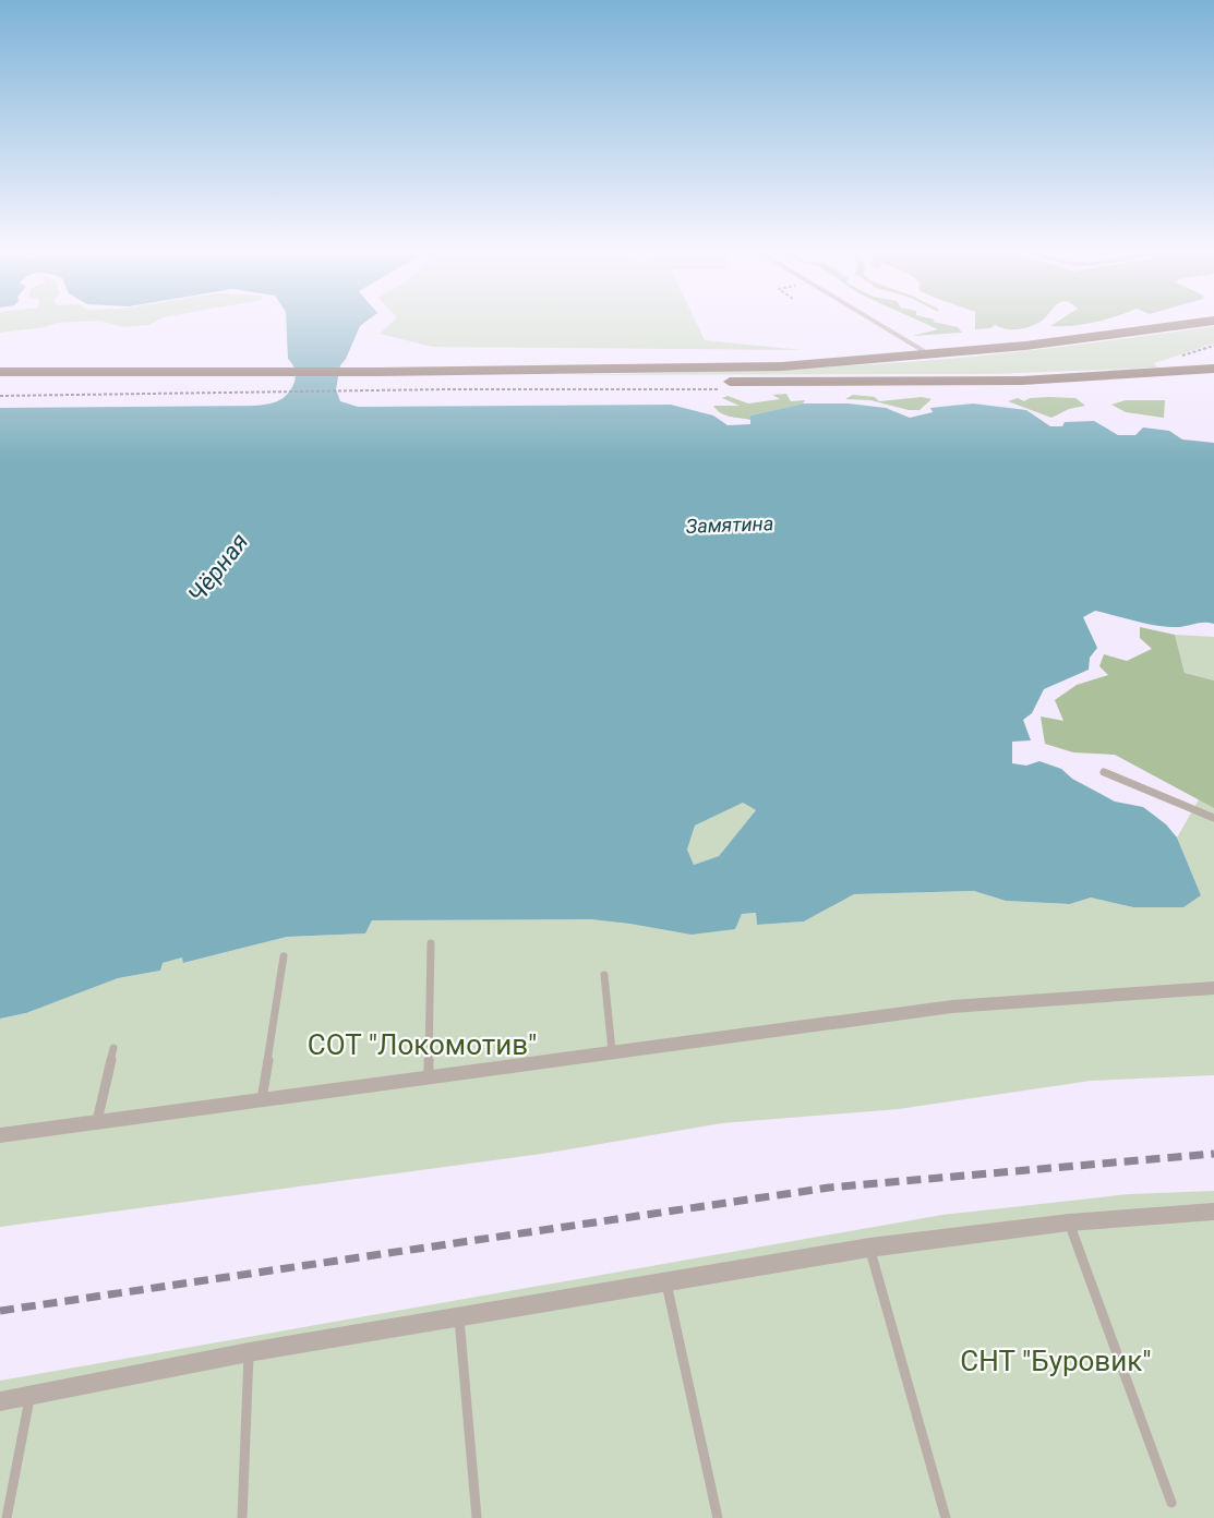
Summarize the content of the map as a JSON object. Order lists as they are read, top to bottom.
{
  "water": ["Замятина", "Чёрная"],
  "parks": ["СОТ \"Локомотив\"", "СНТ \"Буровик\""]
}
